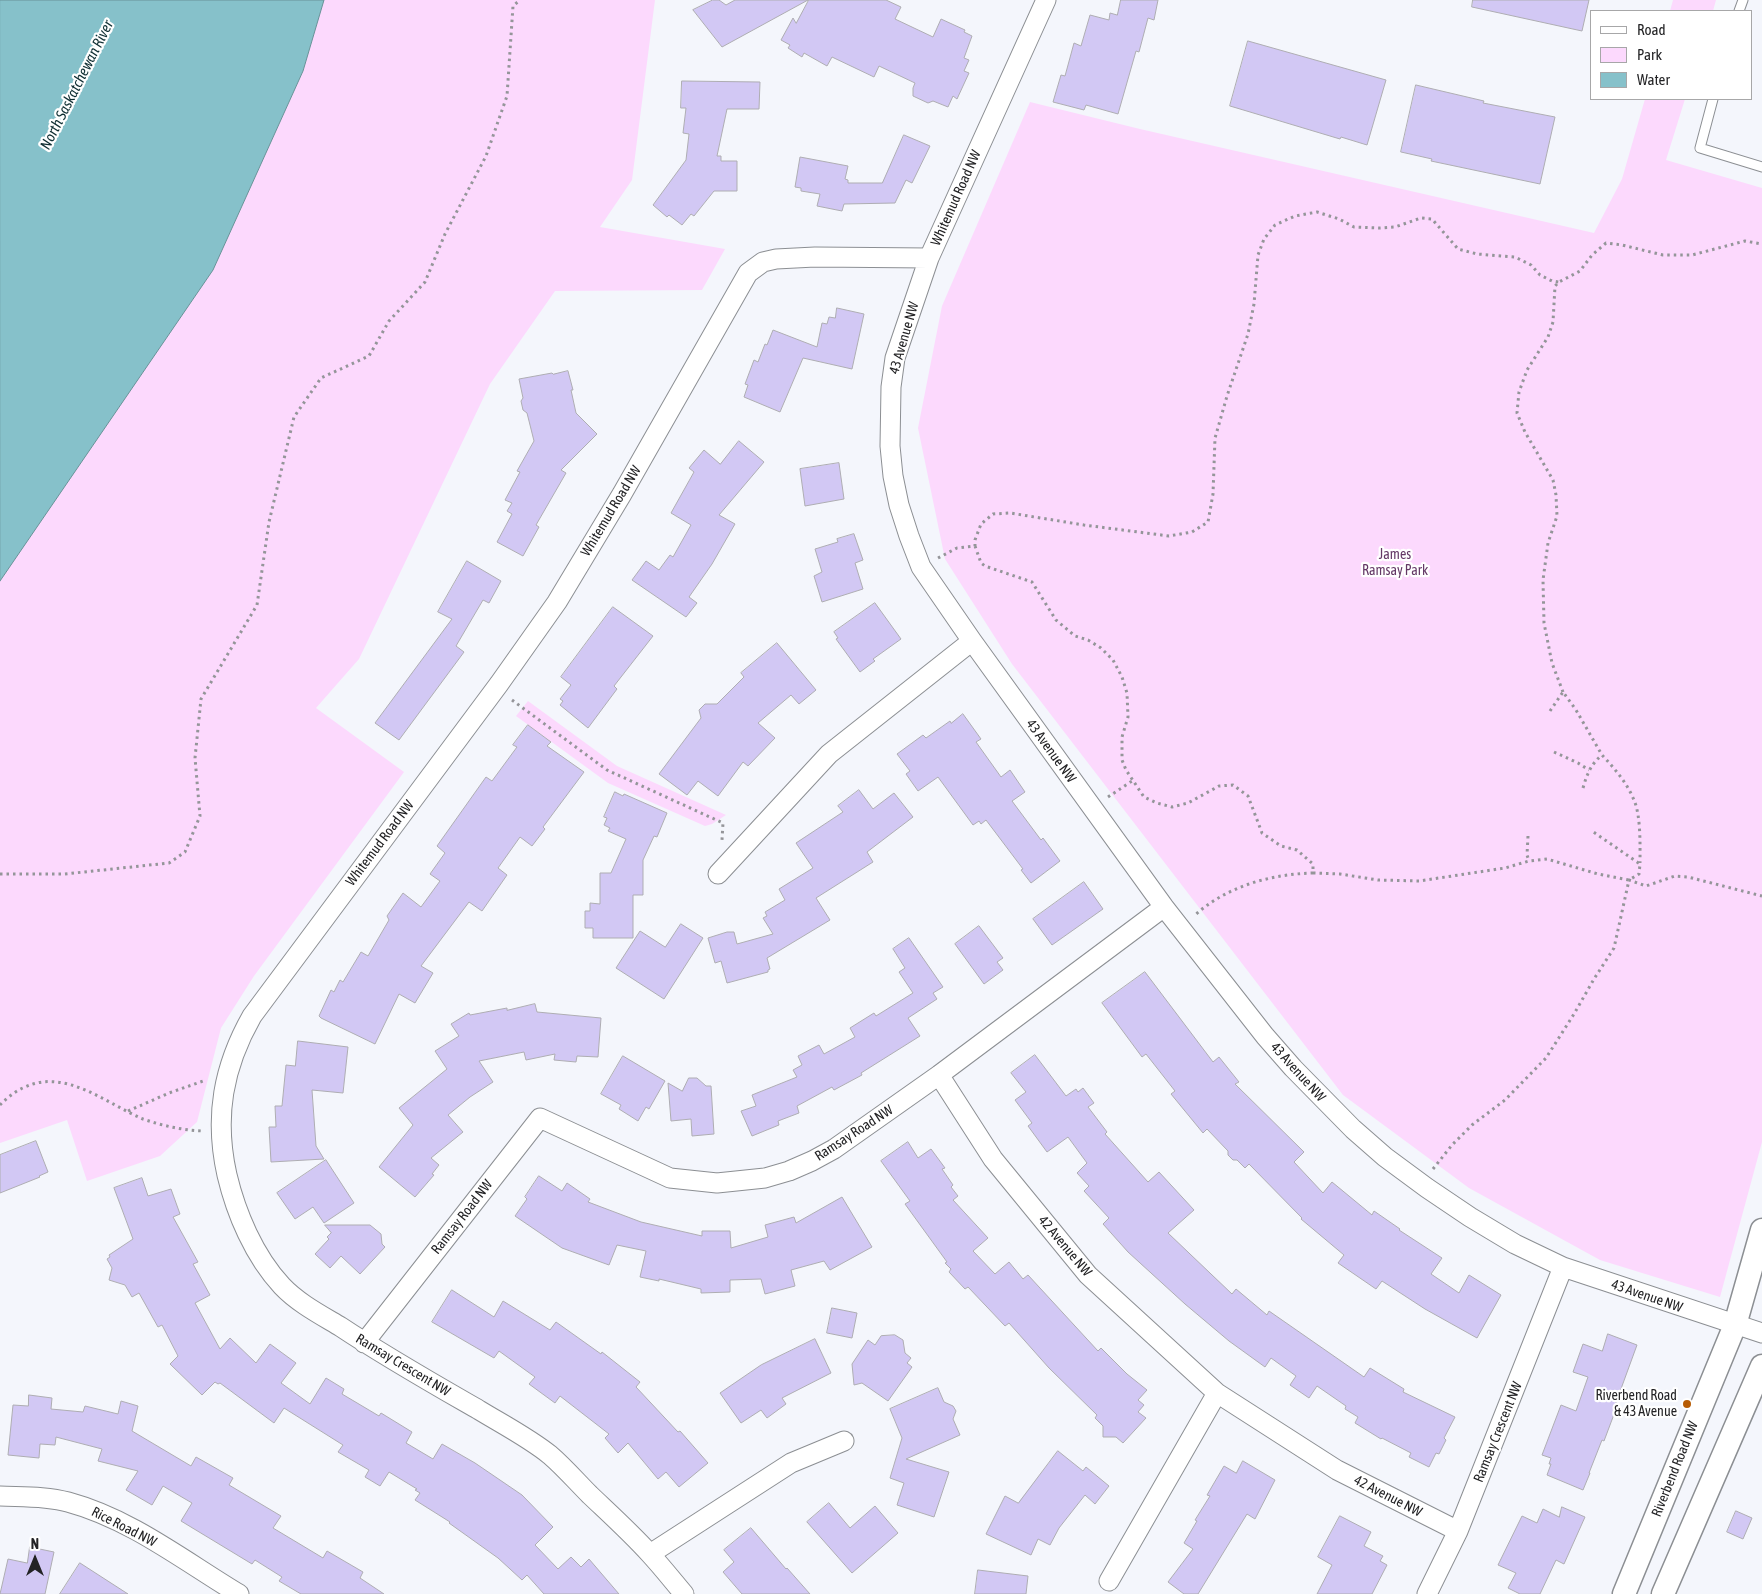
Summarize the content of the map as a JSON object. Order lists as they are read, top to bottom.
{
  "streets": {
    "street": [
      "Whitemud Road NW",
      "43 Avenue NW",
      "Ramsay Road NW",
      "42 Avenue NW",
      "Ramsay Crescent NW",
      "Riverbend Road NW",
      "Rice Road NW"
    ]
  },
  "crossings": [
    ["Whitemud Road NW", "43 Avenue NW"],
    ["Whitemud Road NW", "Ramsay Crescent NW"],
    ["43 Avenue NW", "Ramsay Road NW"],
    ["43 Avenue NW", "Ramsay Crescent NW"],
    ["43 Avenue NW", "Riverbend Road NW"],
    ["Ramsay Road NW", "42 Avenue NW"],
    ["Ramsay Road NW", "Ramsay Crescent NW"],
    ["42 Avenue NW", "Ramsay Crescent NW"]
  ],
  "water": ["North Saskatchewan River"],
  "parks": ["James Ramsay Park"],
  "places": ["Riverbend Road & 43 Avenue"],
  "legend": ["Road", "Park", "Water"],
  "north": "top"
}
